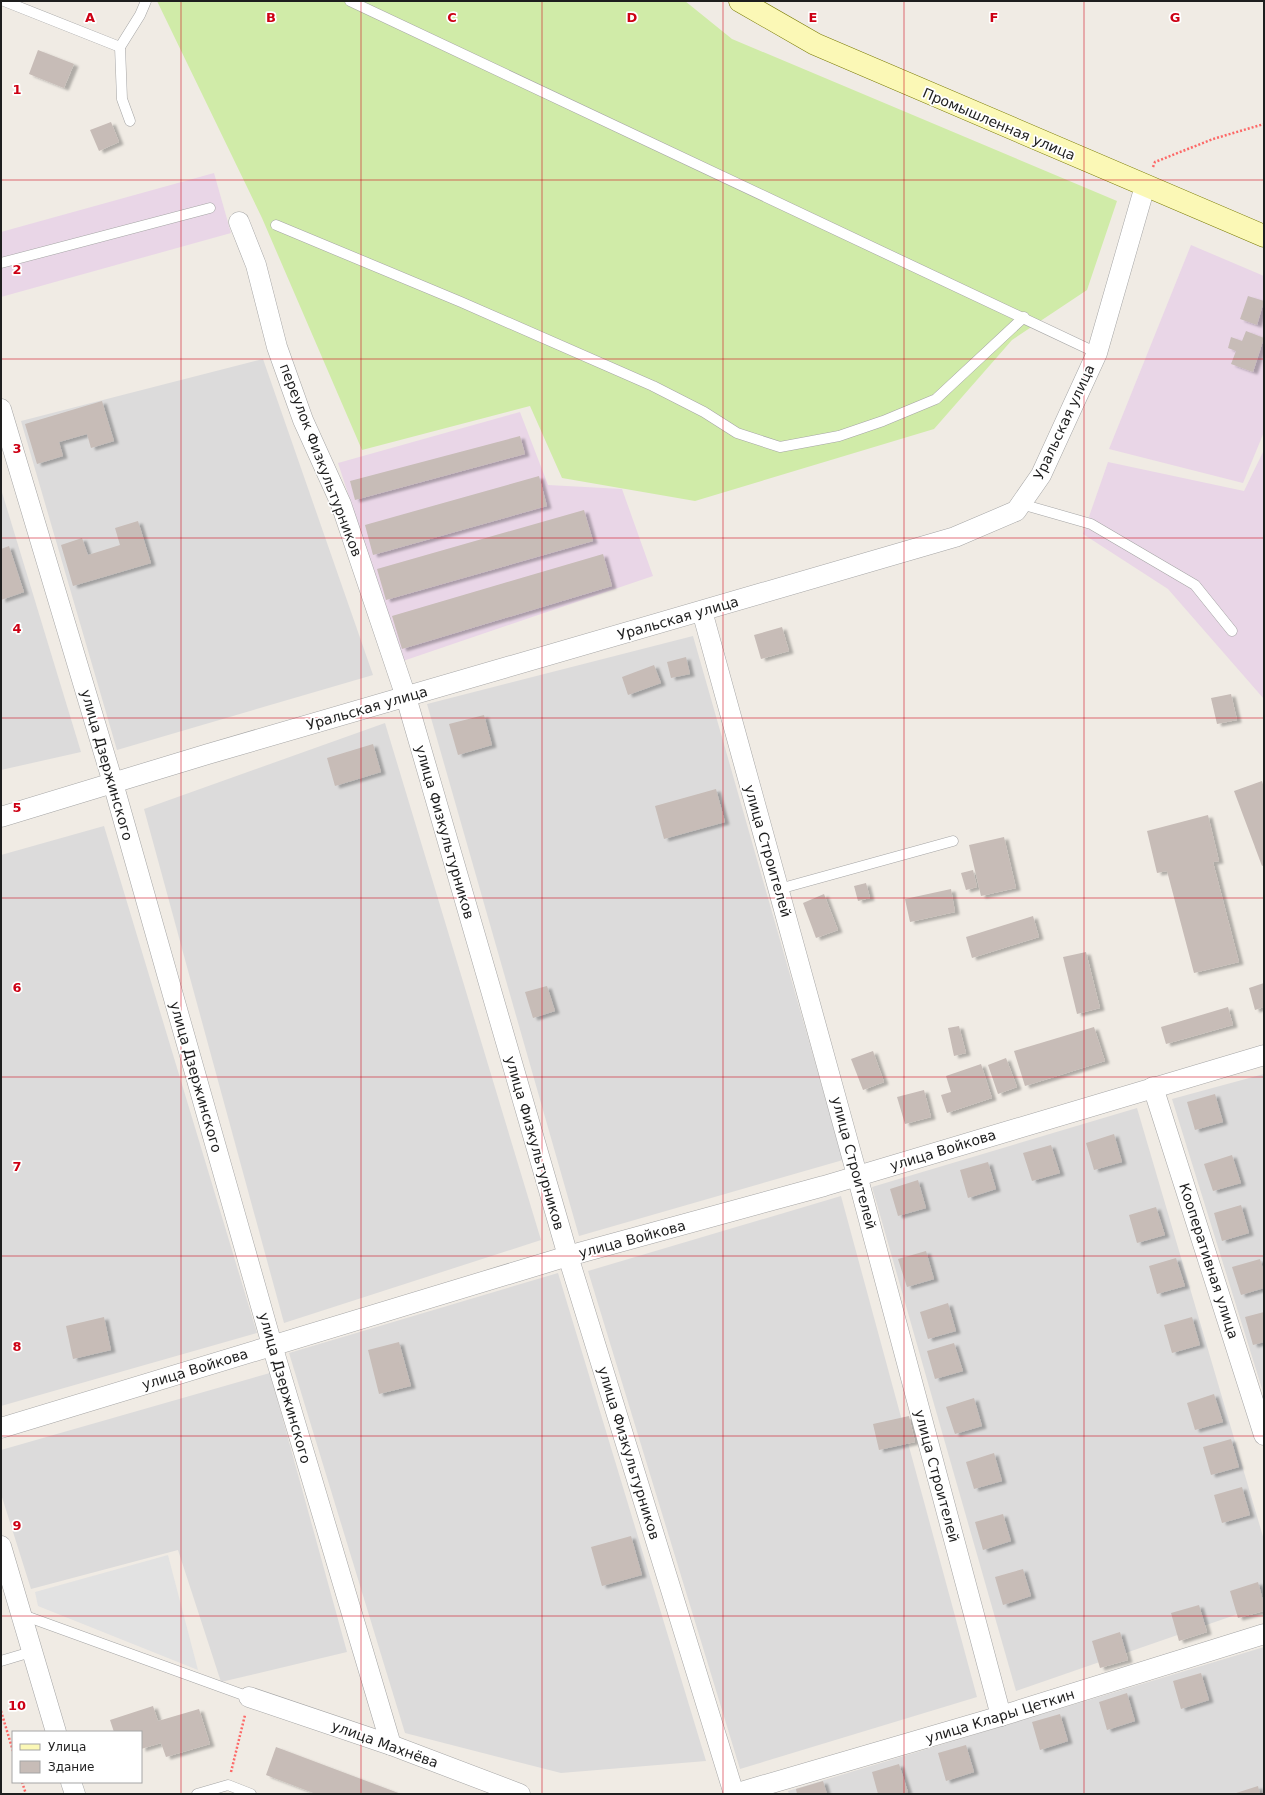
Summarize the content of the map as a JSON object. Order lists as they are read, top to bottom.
{
  "streets": {
    "main road": ["Промышленная улица"],
    "street": [
      "Уральская улица",
      "переулок Физкультурников",
      "улица Дзержинского",
      "улица Физкультурников",
      "улица Строителей",
      "улица Войкова",
      "Кооперативная улица",
      "улица Клары Цеткин",
      "улица Махнёва"
    ]
  },
  "crossings": [
    ["Промышленная улица", "Уральская улица"],
    ["Уральская улица", "переулок Физкультурников"],
    ["Уральская улица", "улица Дзержинского"],
    ["Уральская улица", "улица Физкультурников"],
    ["Уральская улица", "улица Строителей"],
    ["переулок Физкультурников", "улица Физкультурников"],
    ["улица Дзержинского", "улица Войкова"],
    ["улица Дзержинского", "улица Махнёва"],
    ["улица Физкультурников", "улица Войкова"],
    ["улица Физкультурников", "улица Клары Цеткин"],
    ["улица Строителей", "улица Войкова"],
    ["улица Строителей", "улица Клары Цеткин"],
    ["улица Войкова", "Кооперативная улица"]
  ],
  "legend": ["Улица", "Здание"],
  "grid": {
    "columns": [
      "A",
      "B",
      "C",
      "D",
      "E",
      "F",
      "G"
    ],
    "rows": [
      "1",
      "2",
      "3",
      "4",
      "5",
      "6",
      "7",
      "8",
      "9",
      "10"
    ]
  }
}
